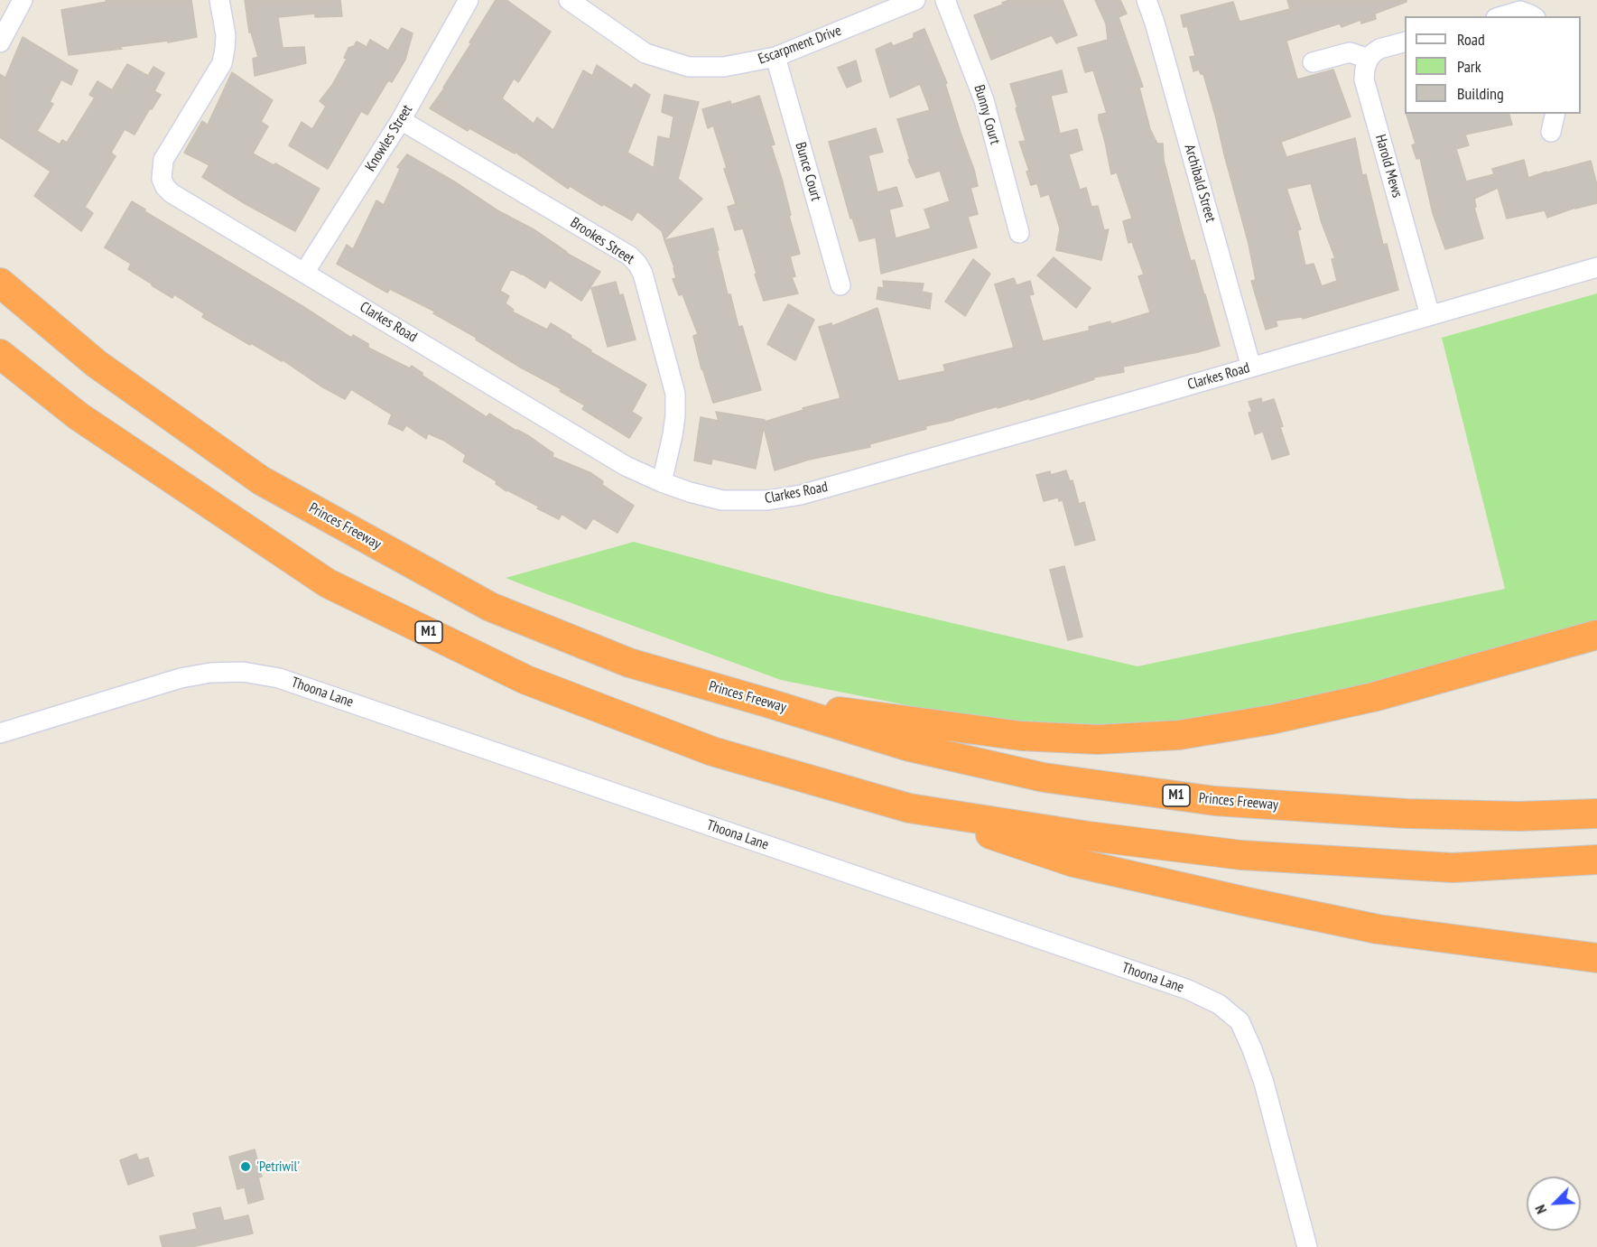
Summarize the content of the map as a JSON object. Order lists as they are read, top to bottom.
{
  "streets": {
    "highway": ["Princes Freeway", "M1"],
    "street": [
      "Escarpment Drive",
      "Bunny Court",
      "Knowles Street",
      "Harold Mews",
      "Bunce Court",
      "Archibald Street",
      "Brookes Street",
      "Clarkes Road",
      "Thoona Lane"
    ]
  },
  "crossings": [
    ["Escarpment Drive", "Bunce Court"],
    ["Knowles Street", "Brookes Street"],
    ["Knowles Street", "Clarkes Road"],
    ["Harold Mews", "Clarkes Road"],
    ["Archibald Street", "Clarkes Road"],
    ["Brookes Street", "Clarkes Road"]
  ],
  "places": ["'Petriwil'"],
  "legend": ["Road", "Park", "Building"],
  "north": "bottom left"
}
